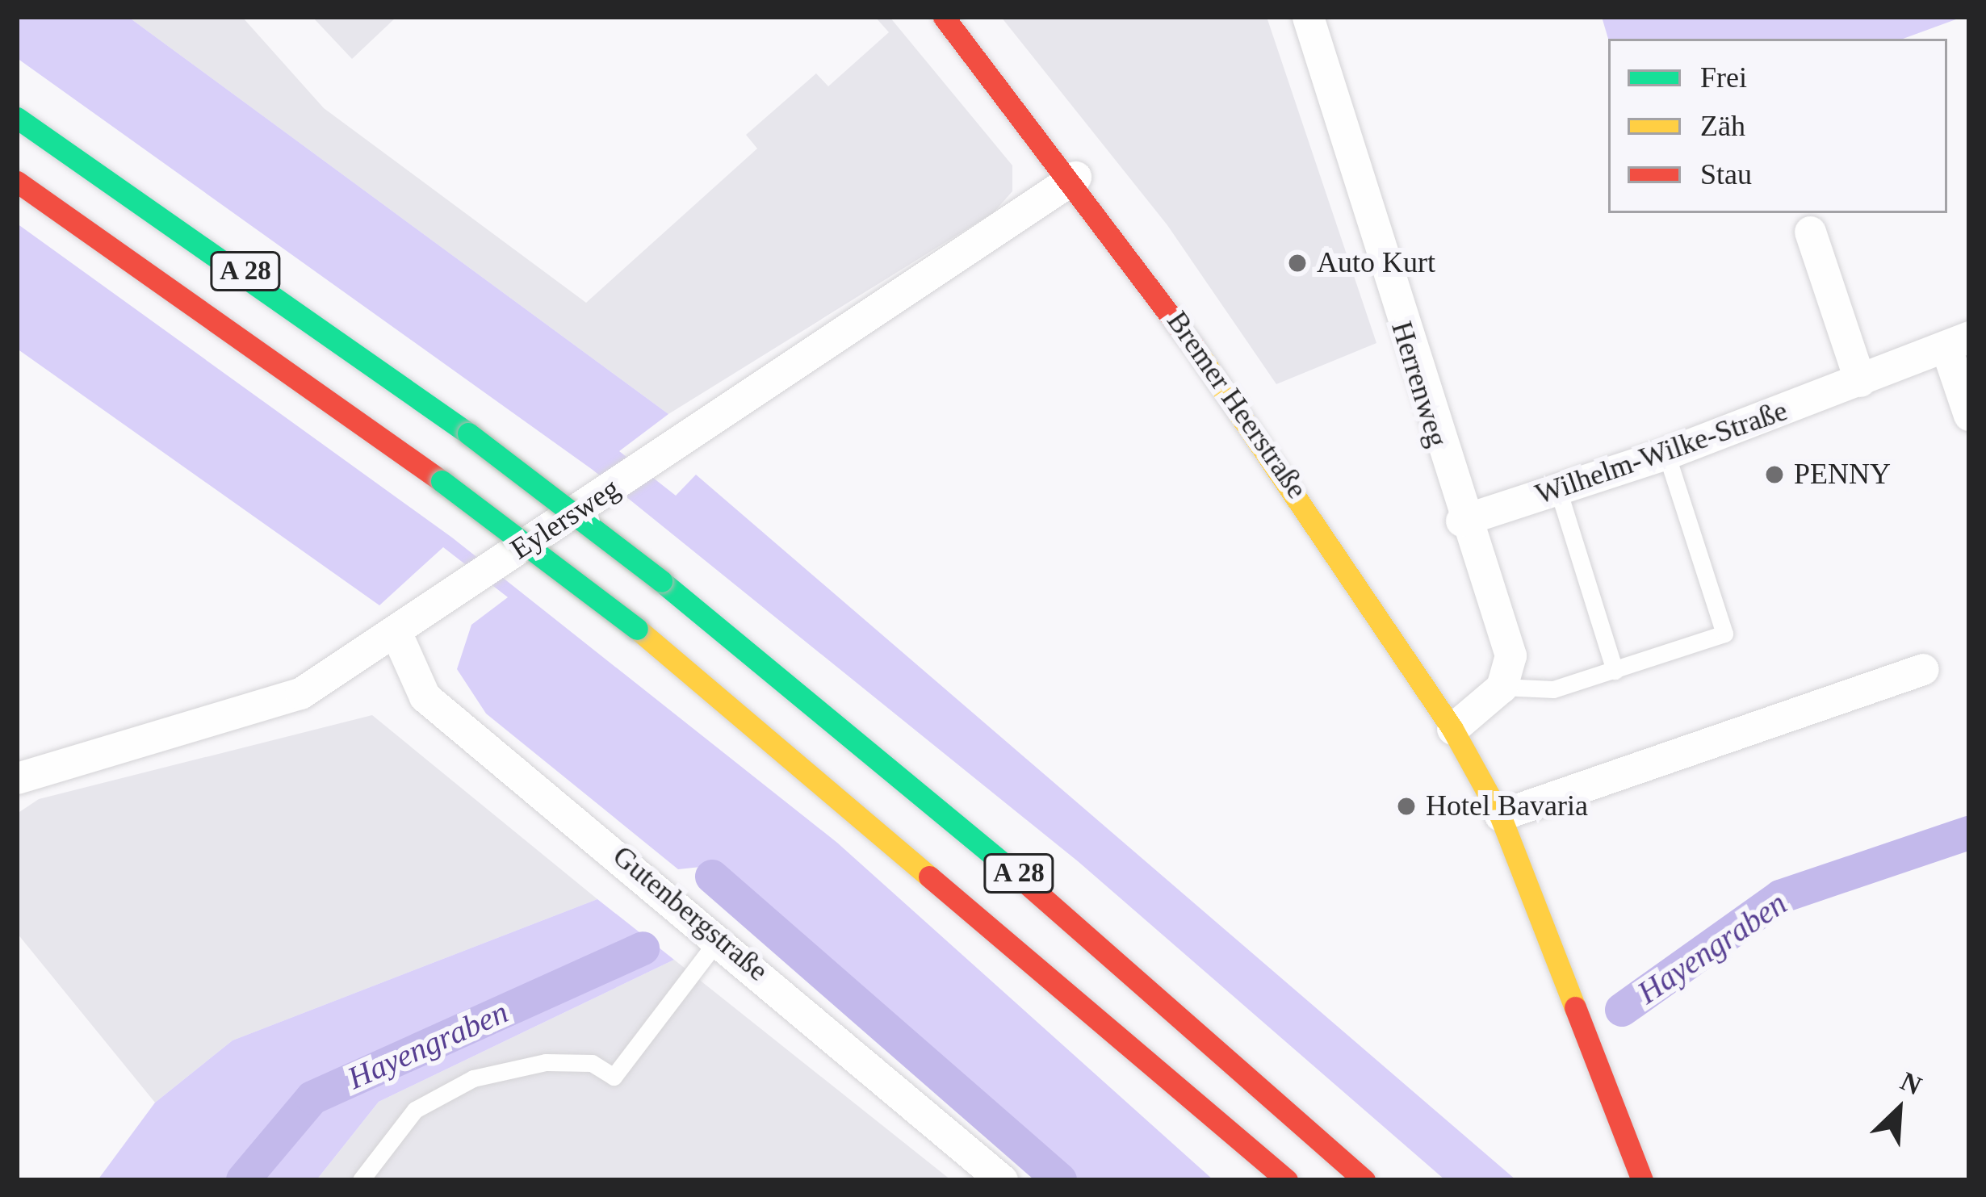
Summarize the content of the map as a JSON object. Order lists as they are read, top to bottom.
{
  "streets": {
    "main road": ["A 28", "Bremer Heerstraße"],
    "street": [
      "Herrenweg",
      "Wilhelm-Wilke-Straße",
      "Eylersweg",
      "Gutenbergstraße"
    ]
  },
  "crossings": [
    ["Herrenweg", "Wilhelm-Wilke-Straße"],
    ["Bremer Heerstraße", "Eylersweg"],
    ["Eylersweg", "Gutenbergstraße"]
  ],
  "water": ["Hayengraben"],
  "places": ["Auto Kurt", "PENNY", "Hotel Bavaria"],
  "legend": ["Frei", "Zäh", "Stau"],
  "north": "top right"
}
